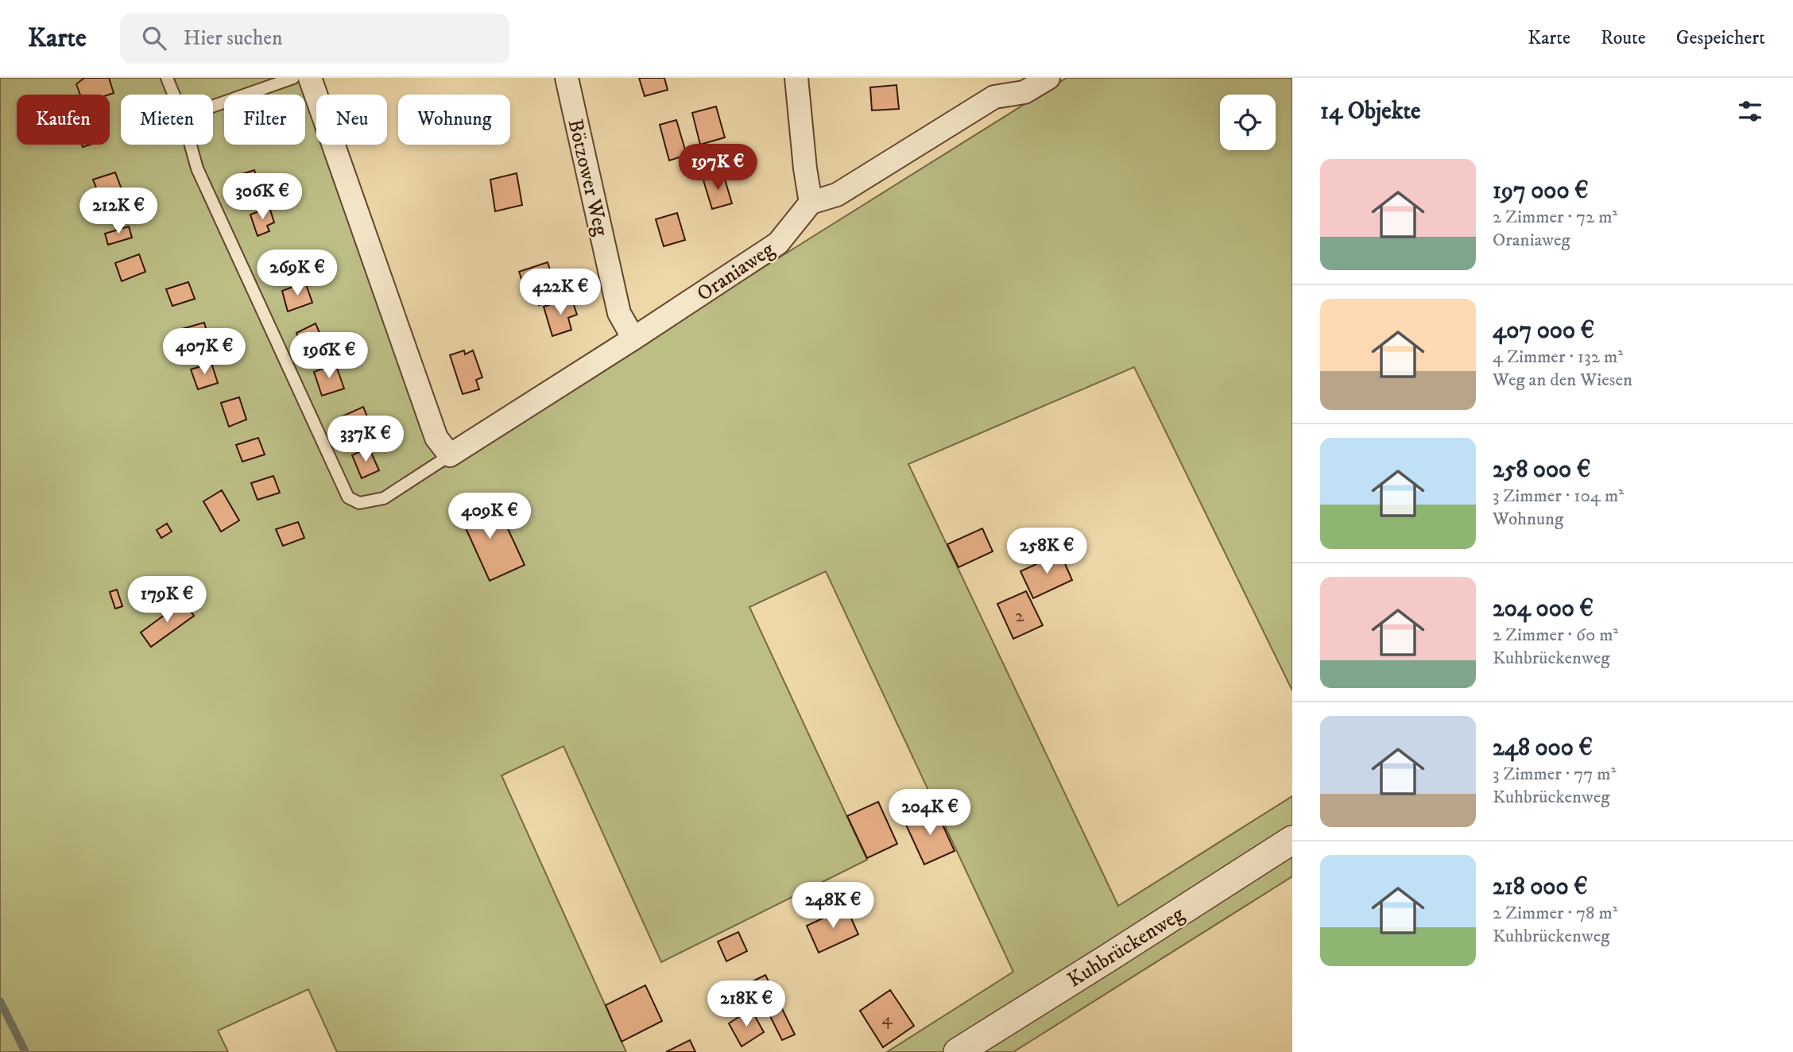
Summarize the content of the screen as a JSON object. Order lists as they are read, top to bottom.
{
  "streets": {
    "street": ["Bötzower Weg", "Oraniaweg", "Kuhbrückenweg"]
  },
  "crossings": [
    ["Bötzower Weg", "Oraniaweg"]
  ],
  "house_numbers": ["2", "4"],
  "page": {
    "header": "Karte",
    "search": "Hier suchen",
    "nav": ["Karte", "Route", "Gespeichert"],
    "heading": "14 Objekte",
    "chip": [
      "Kaufen",
      "Mieten",
      "Filter",
      "Neu",
      "Wohnung"
    ],
    "price": [
      "197K €",
      "306K €",
      "212K €",
      "269K €",
      "422K €",
      "407K €",
      "196K €",
      "337K €",
      "409K €",
      "258K €",
      "179K €",
      "204K €",
      "248K €",
      "218K €"
    ],
    "list": [
      {
        "name": "197 000 €",
        "note": "2 Zimmer · 72 m² · Oraniaweg"
      },
      {
        "name": "407 000 €",
        "note": "4 Zimmer · 132 m² · Weg an den Wiesen"
      },
      {
        "name": "258 000 €",
        "note": "3 Zimmer · 104 m² · Wohnung"
      },
      {
        "name": "204 000 €",
        "note": "2 Zimmer · 60 m² · Kuhbrückenweg"
      },
      {
        "name": "248 000 €",
        "note": "3 Zimmer · 77 m² · Kuhbrückenweg"
      },
      {
        "name": "218 000 €",
        "note": "2 Zimmer · 78 m² · Kuhbrückenweg"
      }
    ]
  }
}
